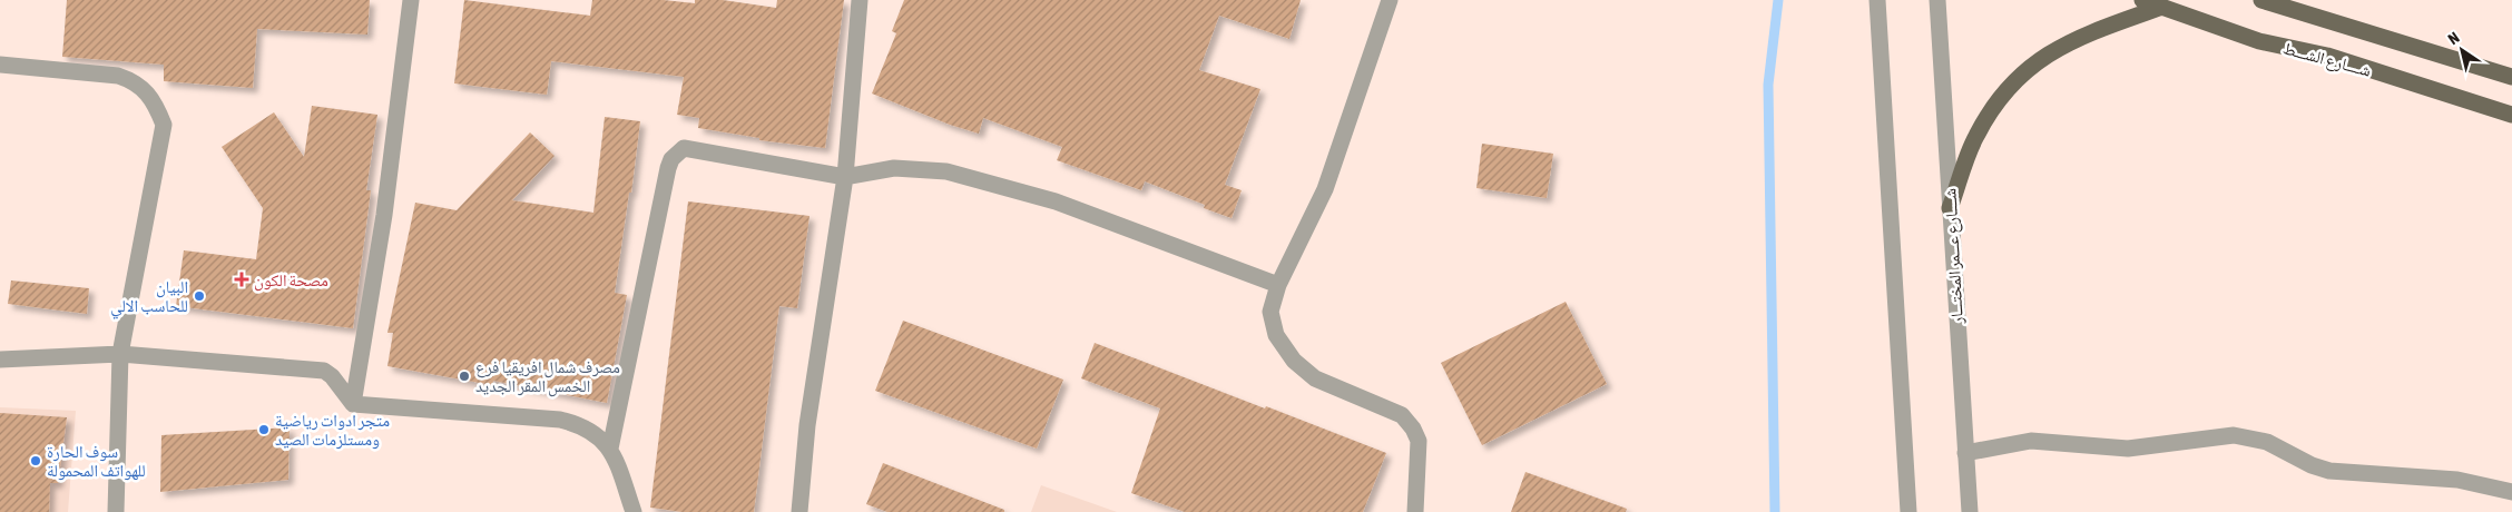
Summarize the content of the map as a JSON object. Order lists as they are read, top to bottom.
{
  "streets": {
    "main road": ["شــــارع الشـــط"],
    "street": ["شــــارع عـــمر المختـــار"]
  },
  "places": {
    "health": ["مصحة الكون"],
    "other": [
      "البيان للحاسب الالي",
      "مصرف شمال افريقيا فرع الخمس المقر الجديد",
      "متجر ادوات رياضية ومستلزمات الصيد",
      "سوف الحارة للهواتف المحمولة"
    ]
  },
  "north": "top left"
}
